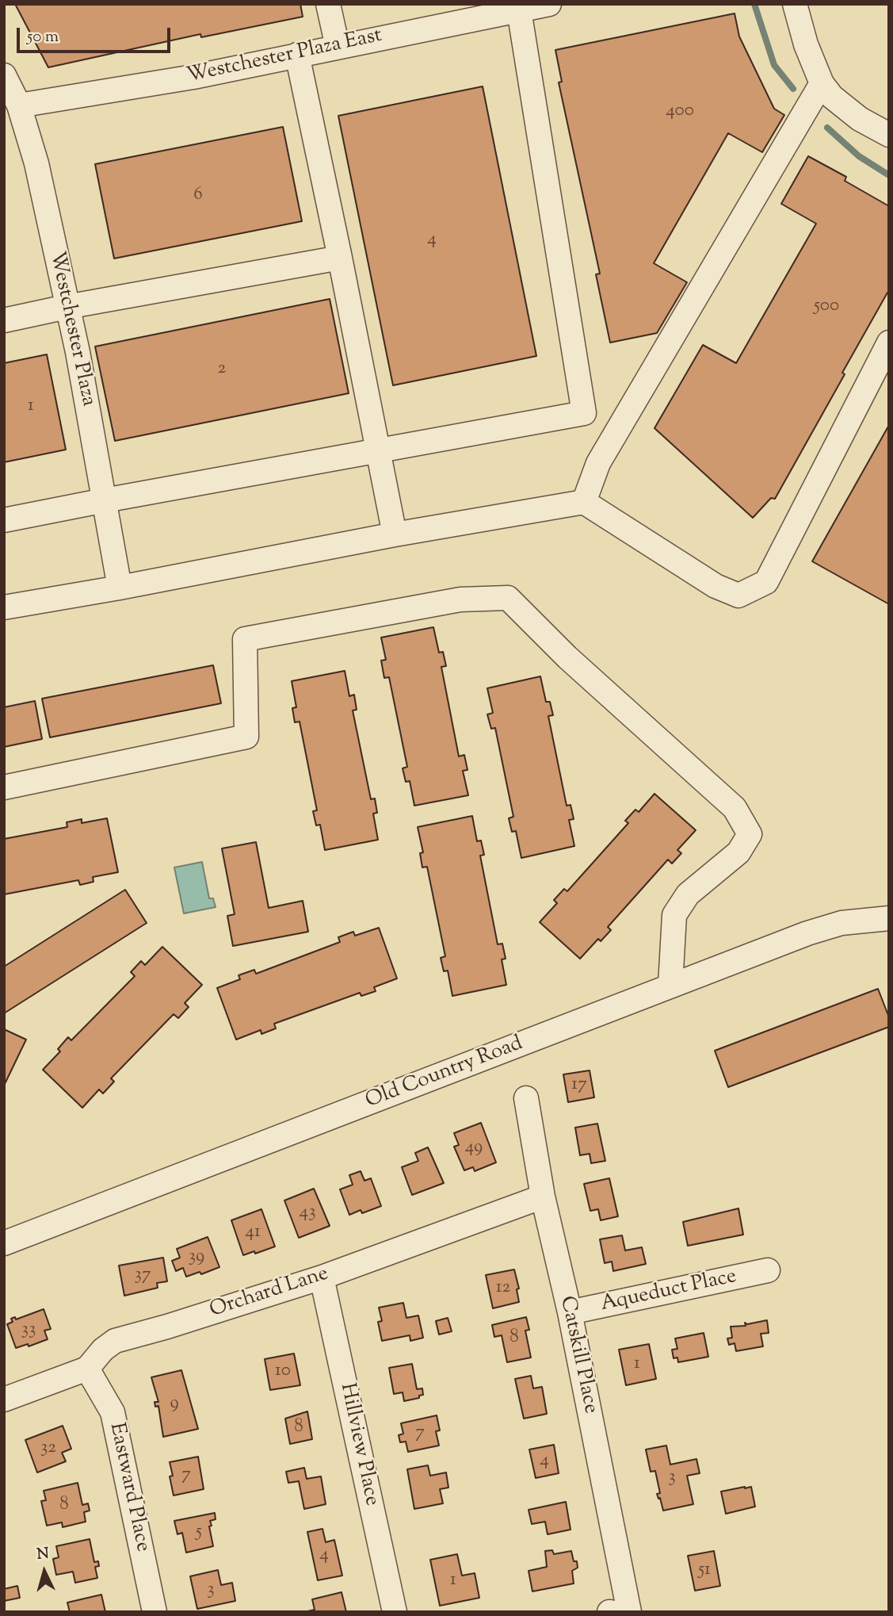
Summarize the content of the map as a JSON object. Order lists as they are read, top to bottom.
{
  "streets": {
    "street": [
      "Westchester Plaza East",
      "Westchester Plaza",
      "Old Country Road",
      "Aqueduct Place",
      "Orchard Lane",
      "Catskill Place",
      "Hillview Place",
      "Eastward Place"
    ]
  },
  "crossings": [
    ["Westchester Plaza East", "Westchester Plaza"],
    ["Aqueduct Place", "Catskill Place"],
    ["Orchard Lane", "Catskill Place"],
    ["Orchard Lane", "Hillview Place"],
    ["Orchard Lane", "Eastward Place"]
  ],
  "house_numbers": [
    "400",
    "6",
    "4",
    "500",
    "2",
    "1",
    "17",
    "49",
    "43",
    "41",
    "39",
    "37",
    "12",
    "33",
    "8",
    "1",
    "10",
    "9",
    "8",
    "7",
    "32",
    "4",
    "7",
    "3",
    "8",
    "5",
    "4",
    "51",
    "1",
    "3"
  ],
  "scale_bar": "50 m",
  "north": "top"
}
